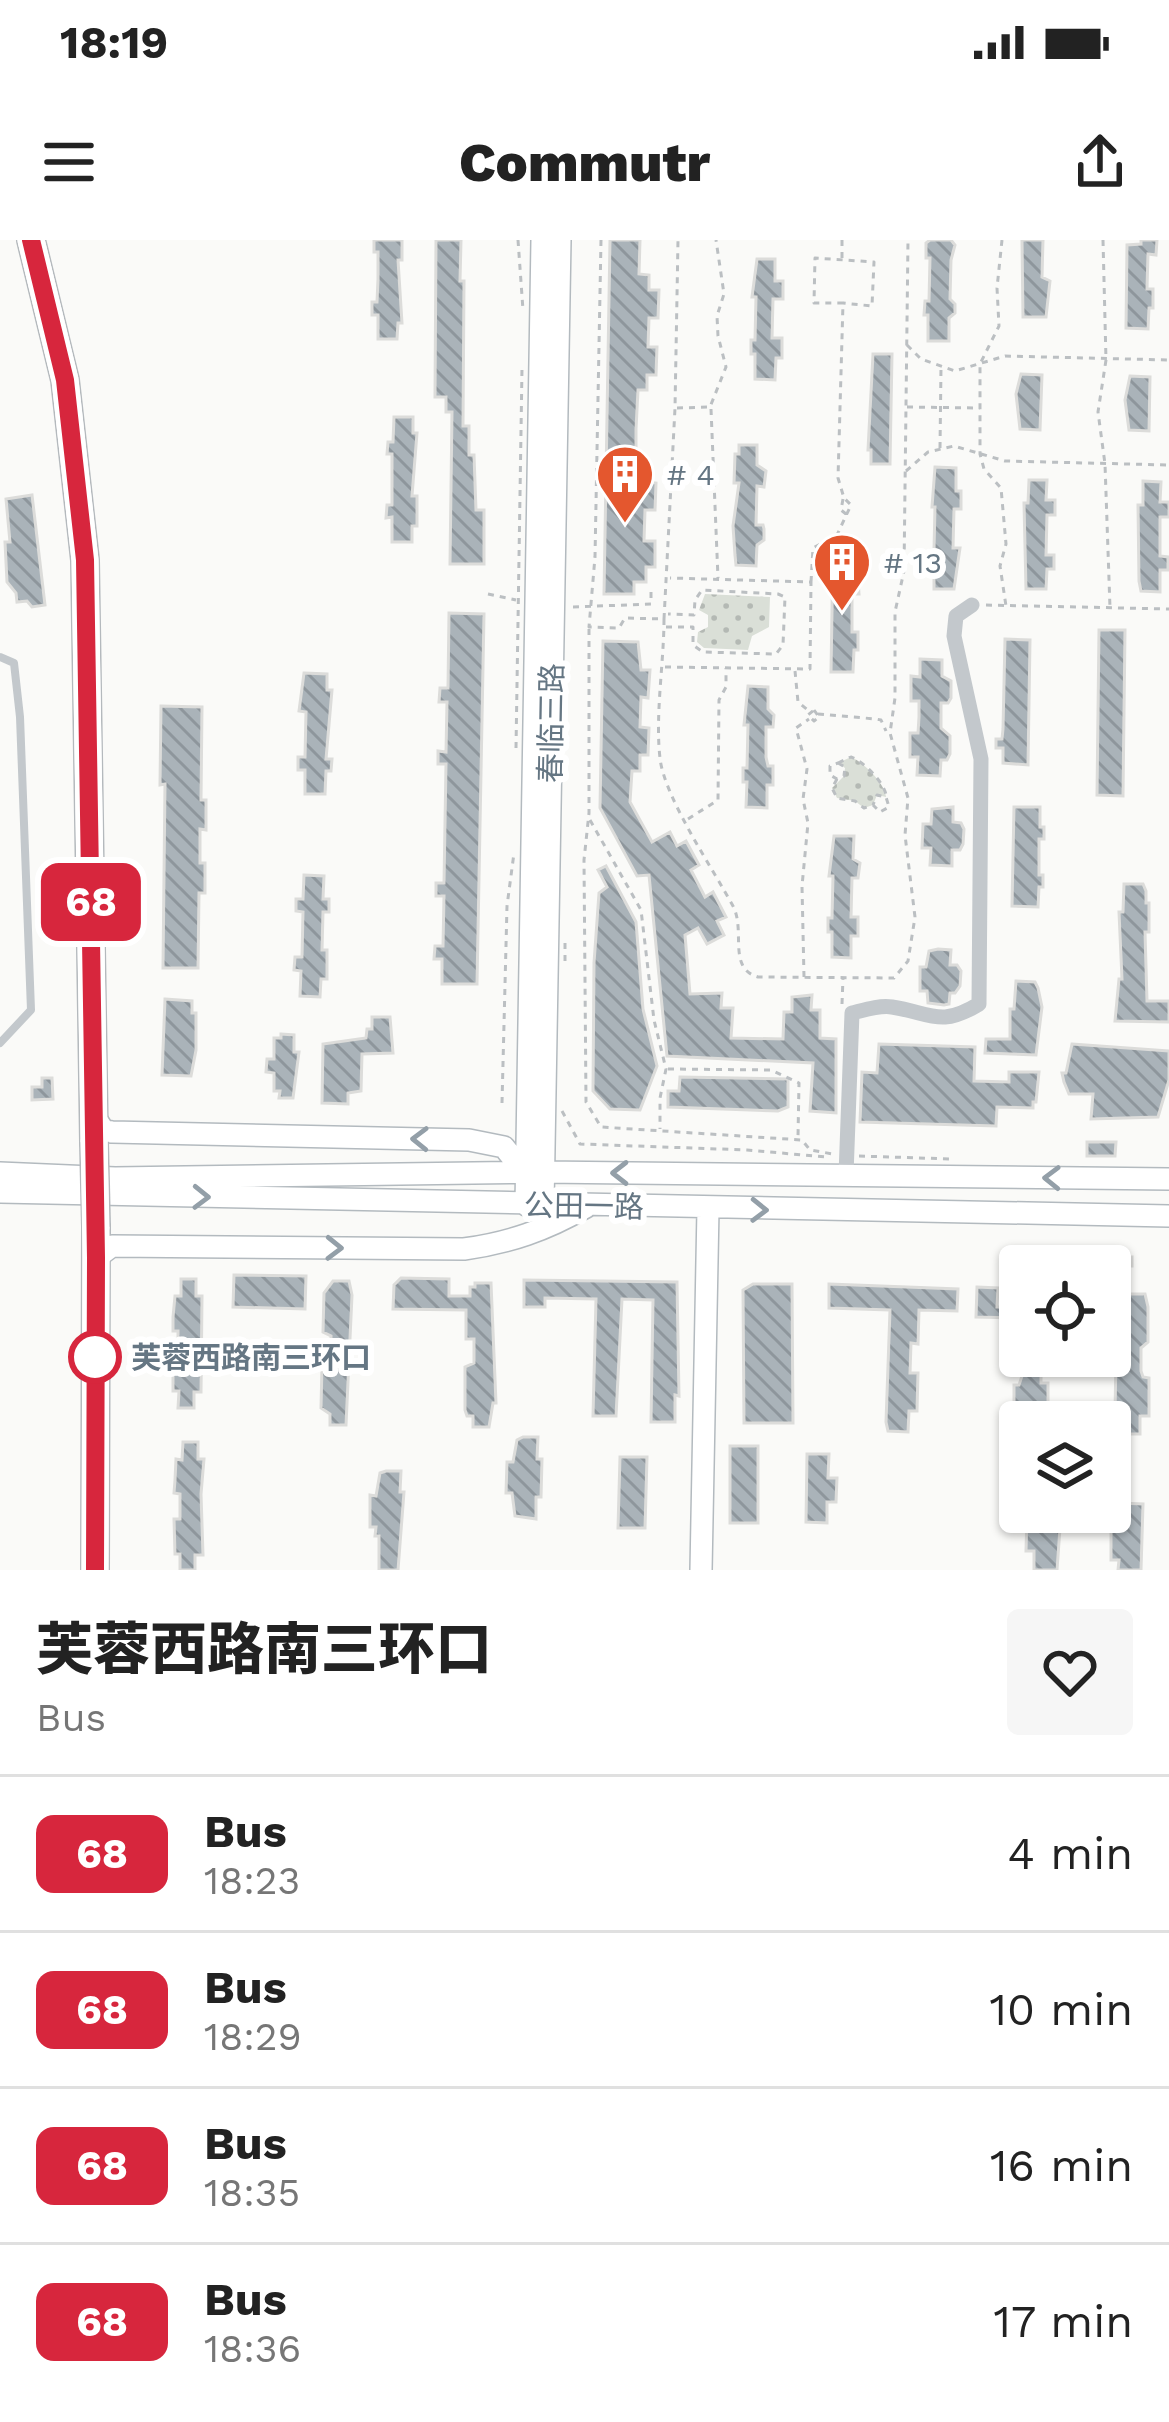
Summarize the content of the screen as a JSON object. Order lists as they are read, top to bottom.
{
  "streets": {
    "street": ["春临三路", "公田一路"]
  },
  "crossings": [
    ["春临三路", "公田一路"]
  ],
  "places": {
    "building": ["# 4", "# 13"],
    "other": ["芙蓉西路南三环口"]
  },
  "lines": ["bus line 68"],
  "page": {
    "status": "18:19",
    "header": "Commutr",
    "on_map": "68",
    "heading": ["芙蓉西路南三环口", "Bus"],
    "list": [
      {
        "mark": "68",
        "name": "Bus",
        "note": "18:23",
        "value": "4 min"
      },
      {
        "mark": "68",
        "name": "Bus",
        "note": "18:29",
        "value": "10 min"
      },
      {
        "mark": "68",
        "name": "Bus",
        "note": "18:35",
        "value": "16 min"
      },
      {
        "mark": "68",
        "name": "Bus",
        "note": "18:36",
        "value": "17 min"
      }
    ]
  }
}
